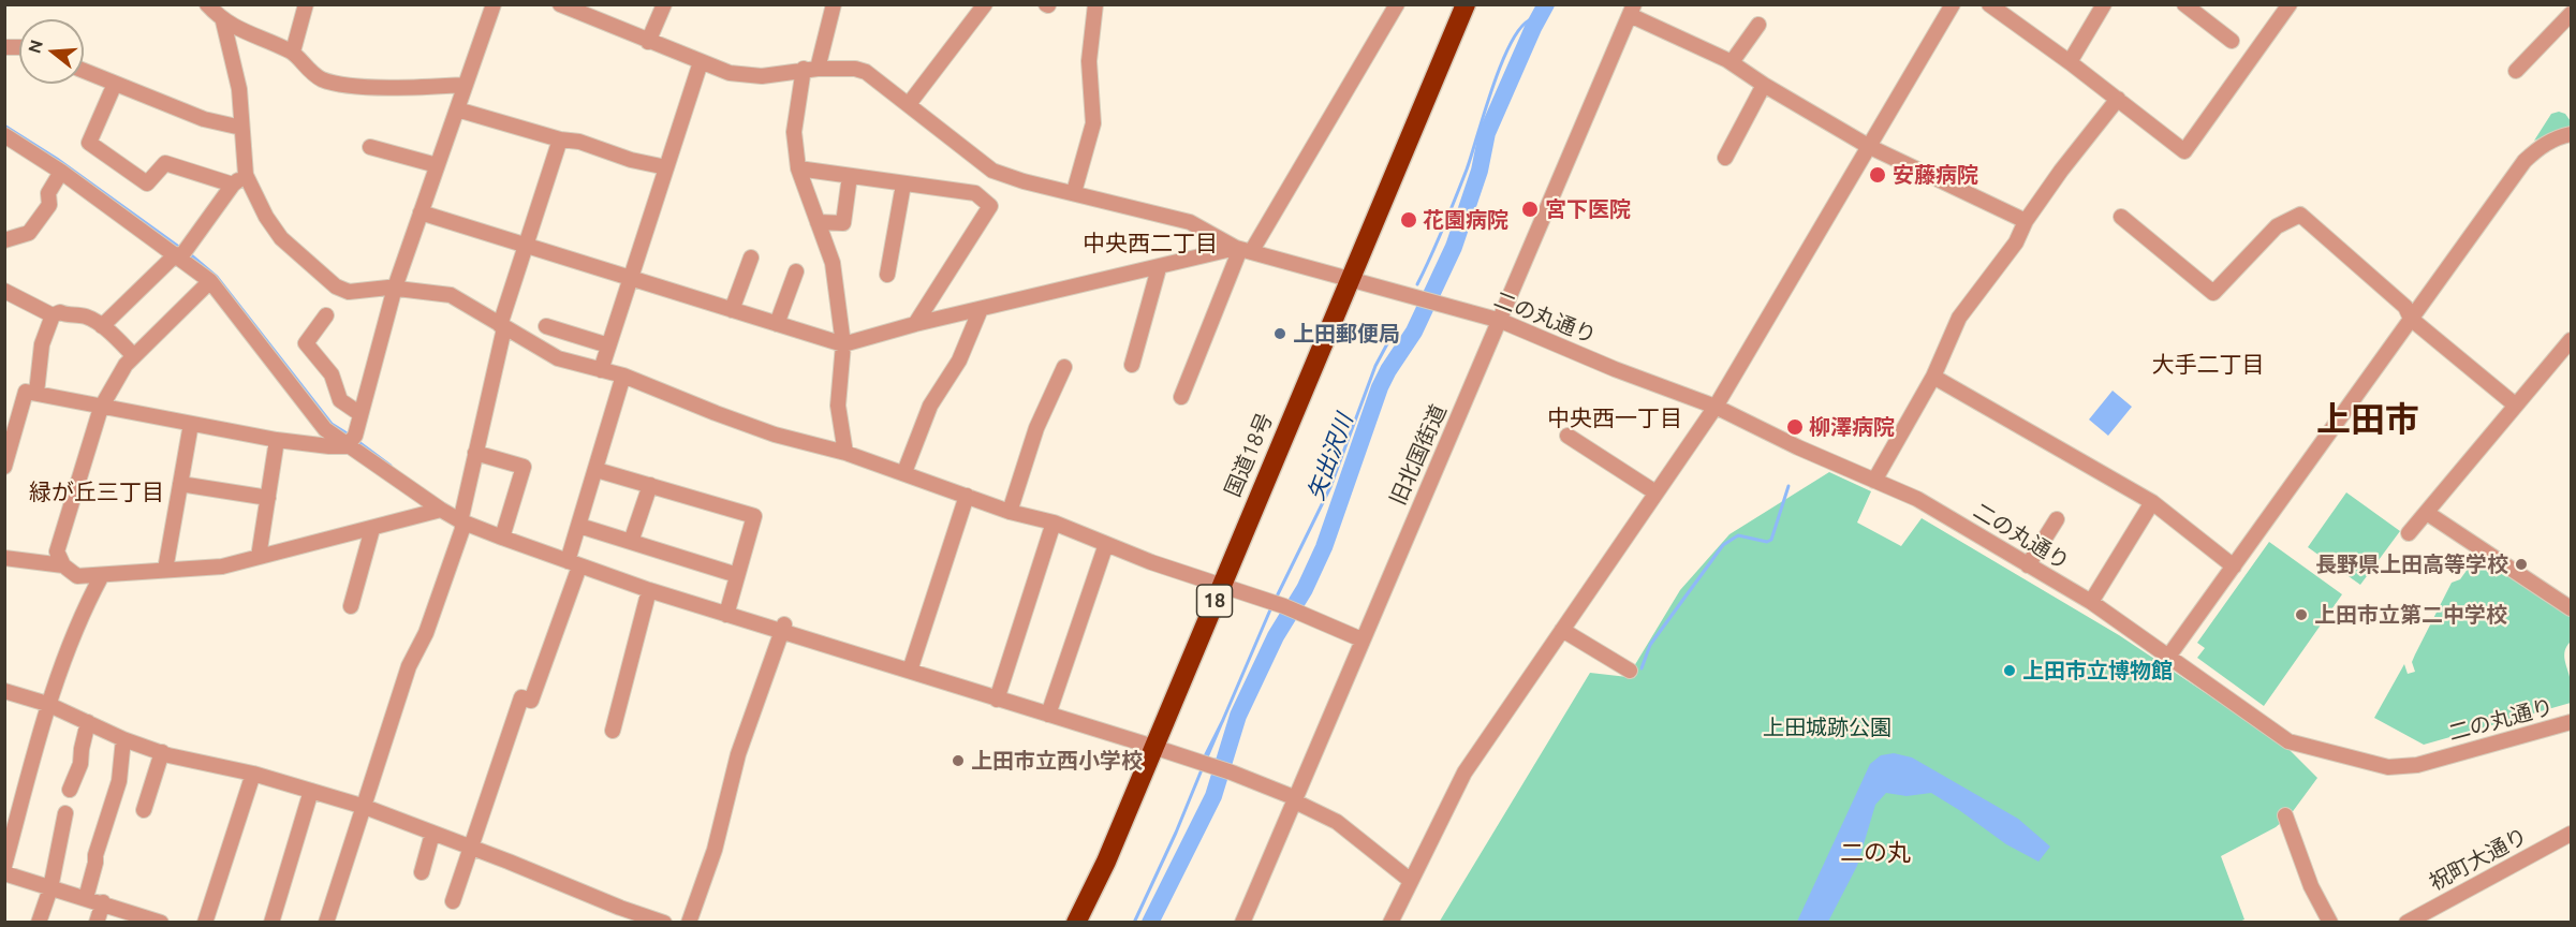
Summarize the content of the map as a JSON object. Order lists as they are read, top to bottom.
{
  "streets": {
    "highway": ["国道18号", "18"],
    "street": ["二の丸通り", "旧北国街道", "祝町大通り"]
  },
  "crossings": [
    ["二の丸通り", "国道18号"],
    ["二の丸通り", "旧北国街道"]
  ],
  "districts": [
    "中央西二丁目",
    "大手二丁目",
    "中央西一丁目",
    "上田市",
    "緑が丘三丁目",
    "二の丸"
  ],
  "water": ["矢出沢川"],
  "parks": ["上田城跡公園"],
  "places": [
    "安藤病院",
    "宮下医院",
    "花園病院",
    "上田郵便局",
    "柳澤病院",
    "長野県上田高等学校",
    "上田市立第二中学校",
    "上田市立博物館",
    "上田市立西小学校"
  ],
  "north": "left"
}
